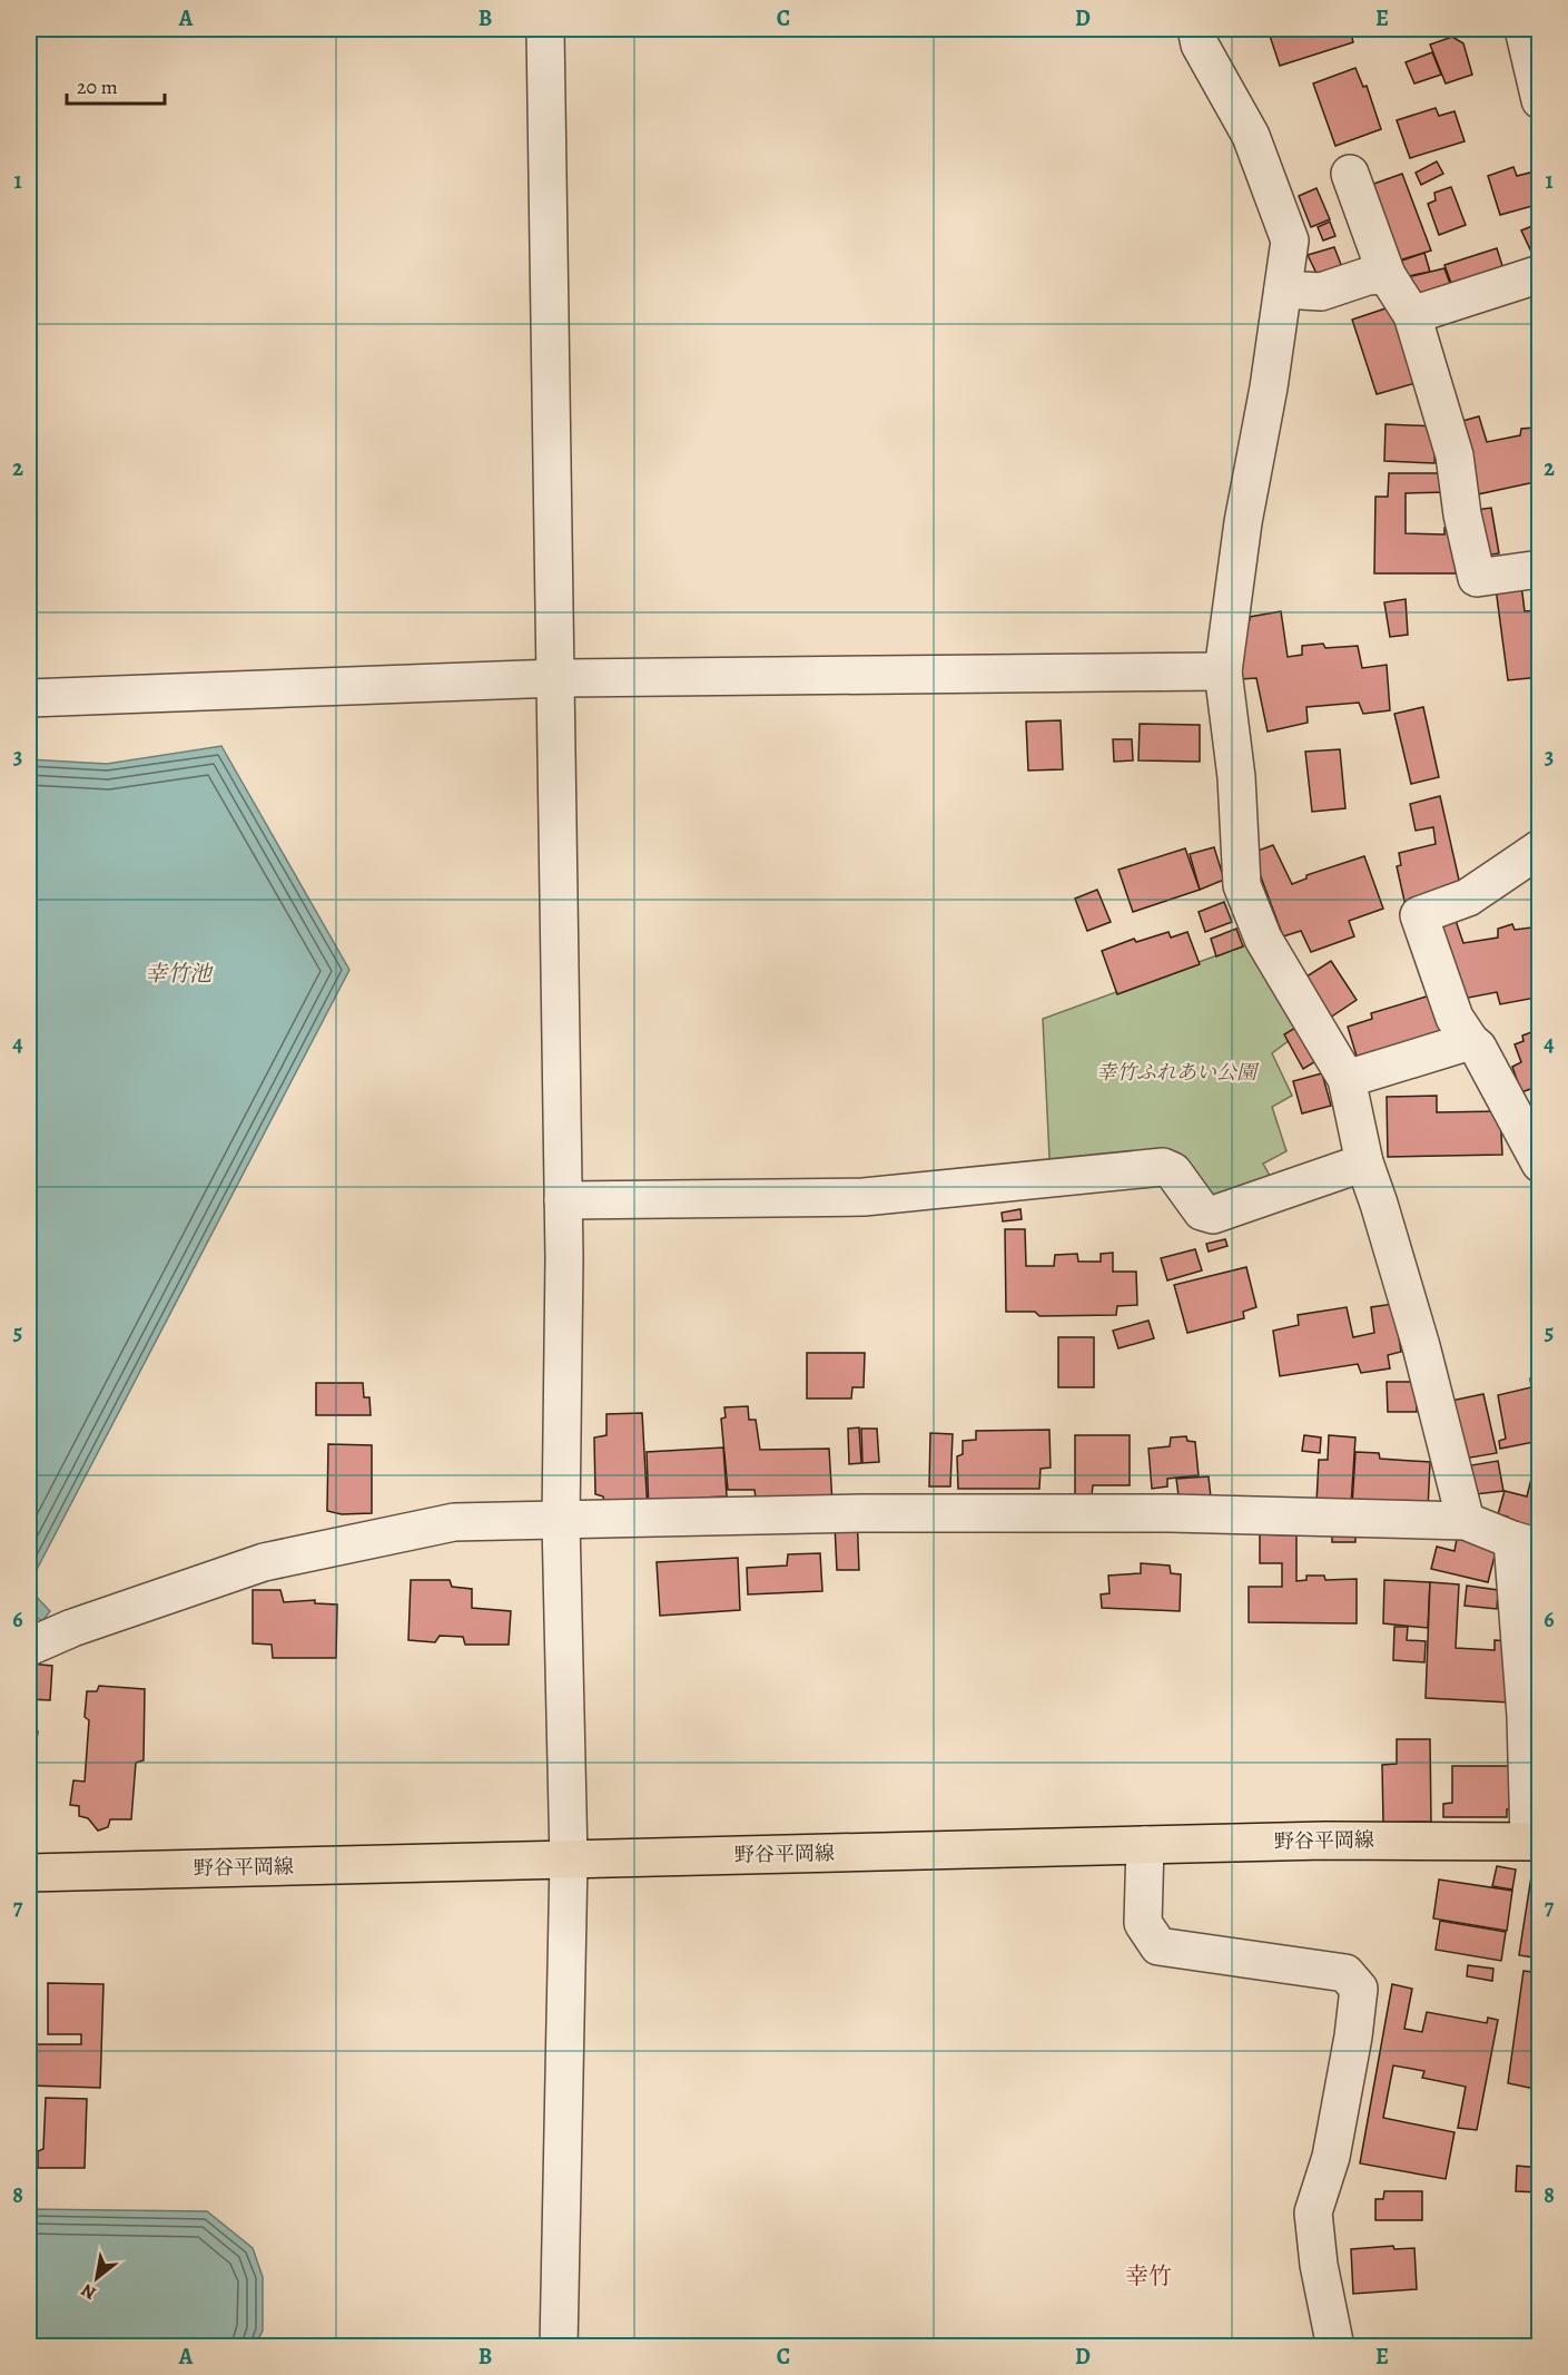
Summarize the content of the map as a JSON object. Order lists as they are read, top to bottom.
{
  "streets": {
    "main road": ["野谷平岡線"]
  },
  "districts": ["幸竹"],
  "water": ["幸竹池"],
  "parks": ["幸竹ふれあい公園"],
  "scale_bar": "20 m",
  "north": "bottom left",
  "grid": {
    "columns": [
      "A",
      "B",
      "C",
      "D",
      "E"
    ],
    "rows": [
      "1",
      "2",
      "3",
      "4",
      "5",
      "6",
      "7",
      "8"
    ]
  }
}
